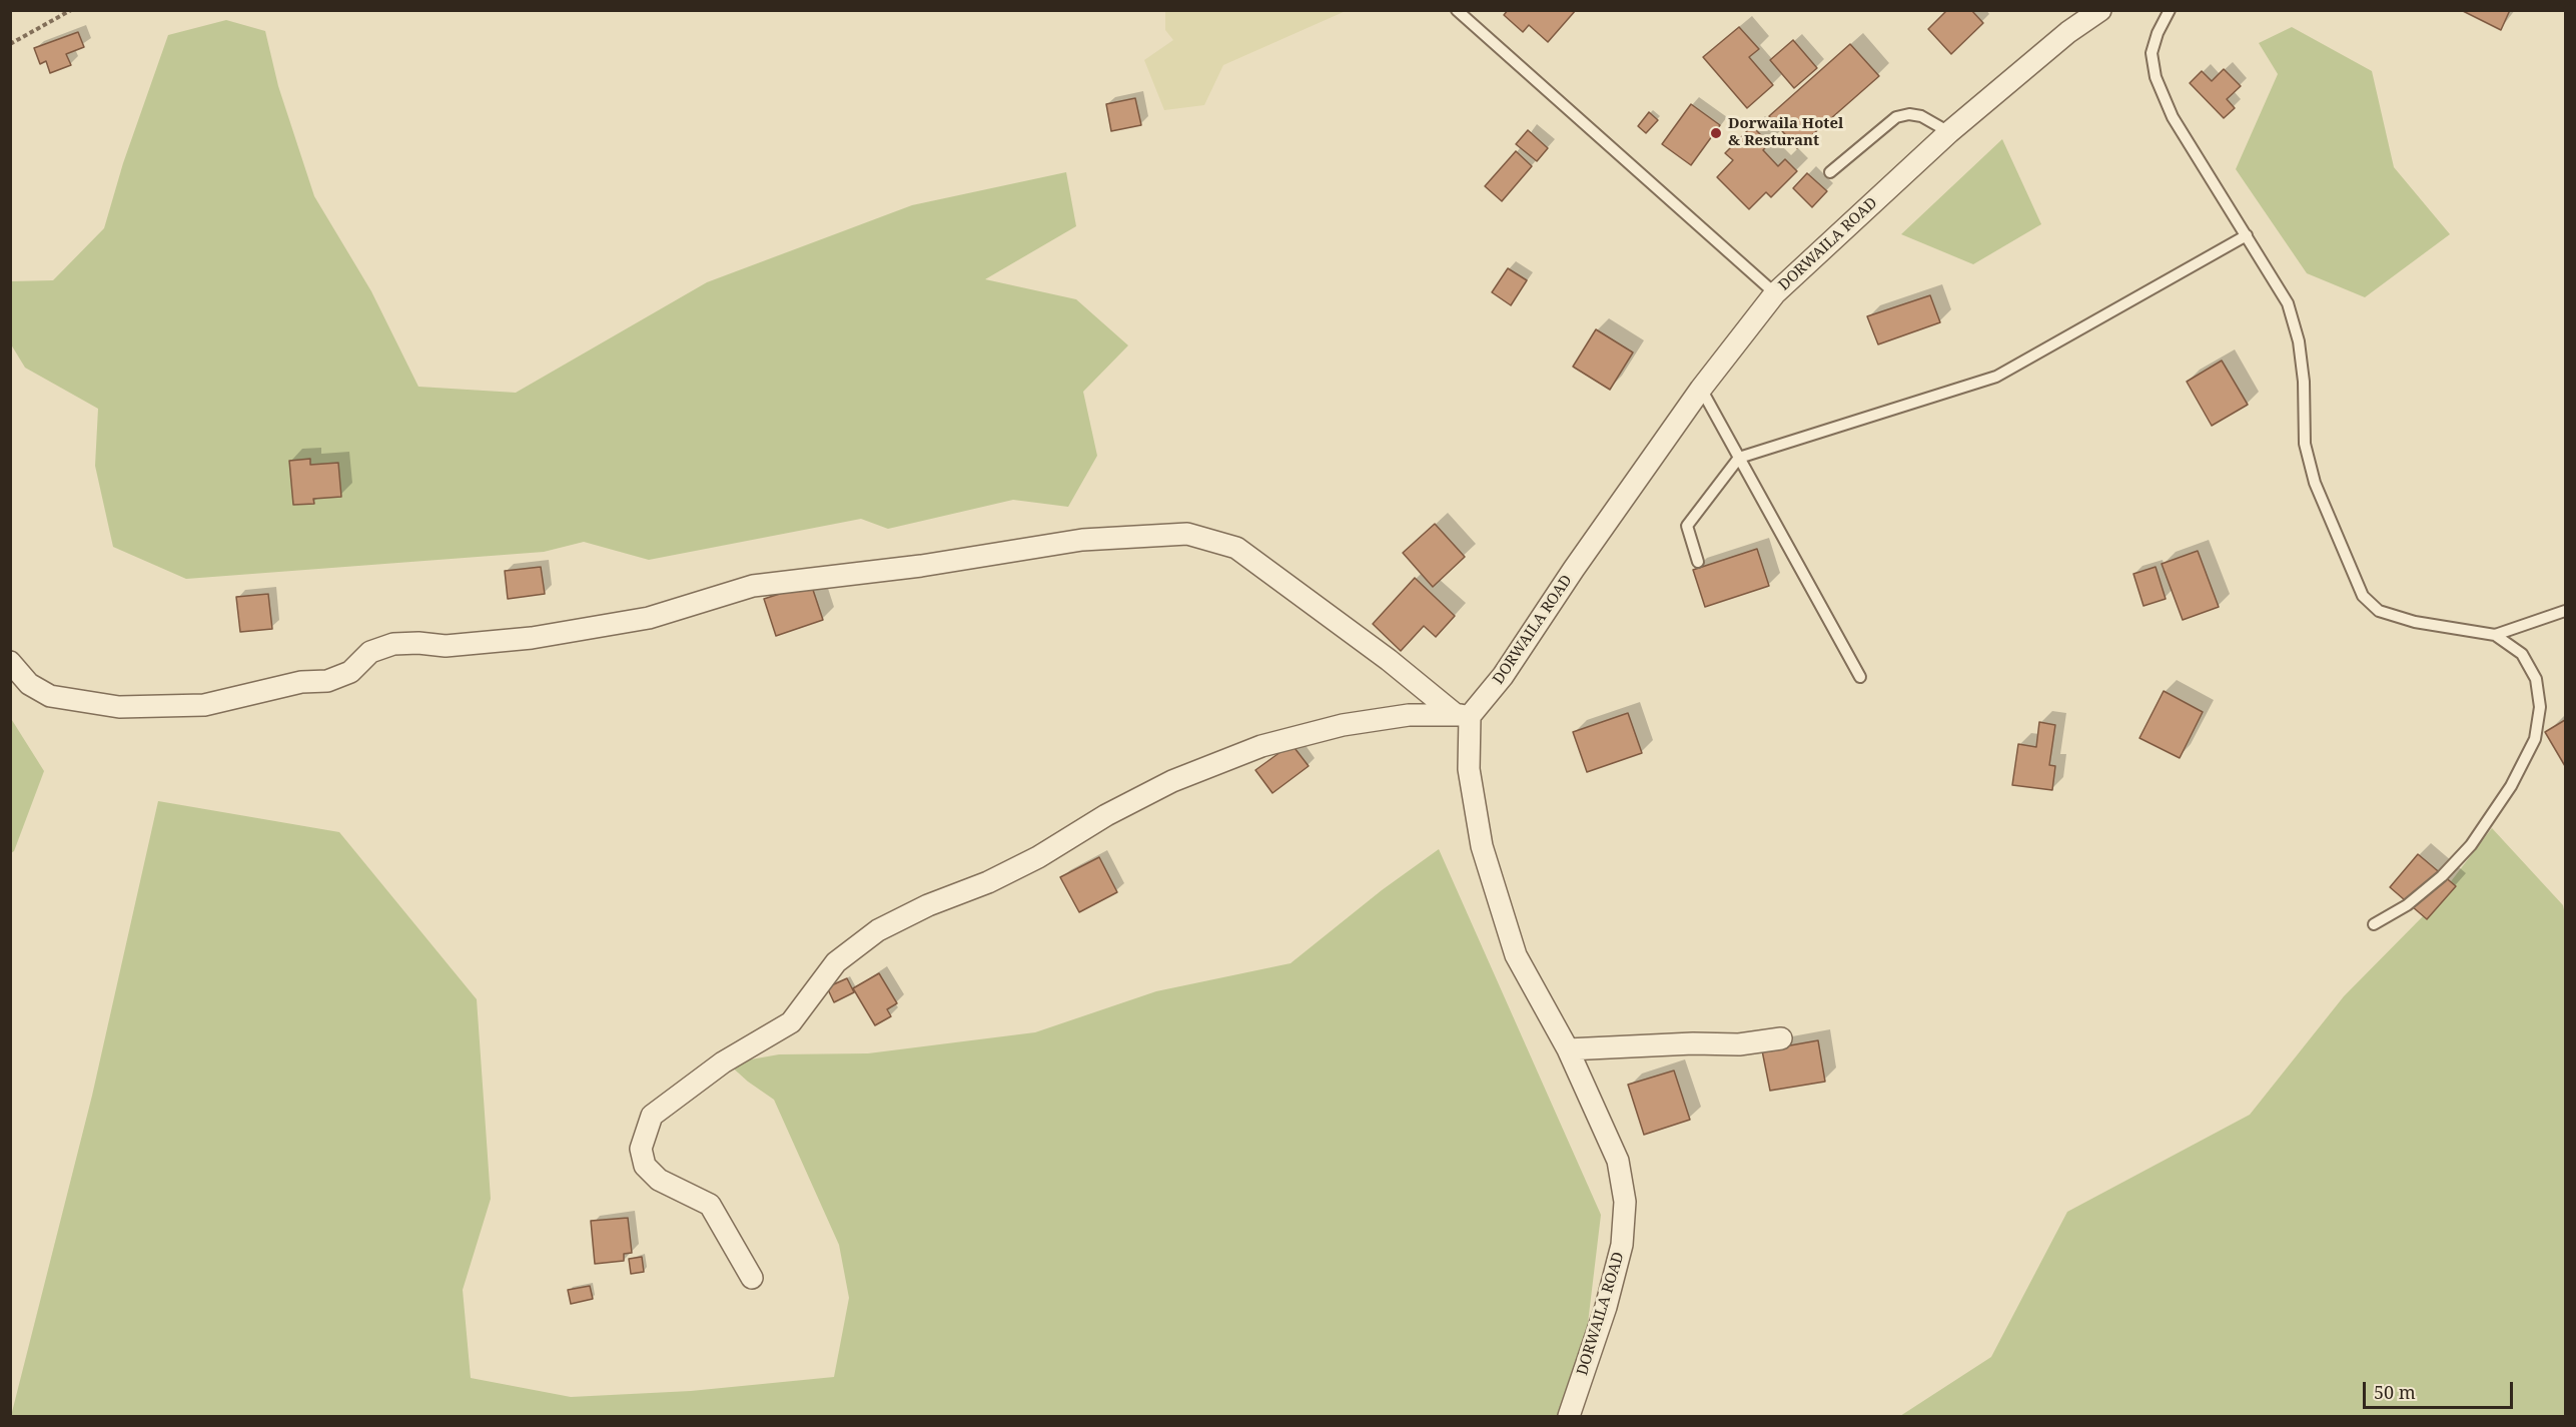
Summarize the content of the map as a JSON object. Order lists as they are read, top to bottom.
{
  "streets": {
    "street": ["DORWAILA ROAD"]
  },
  "places": ["Dorwaila Hotel & Resturant"],
  "scale_bar": "50 m"
}
